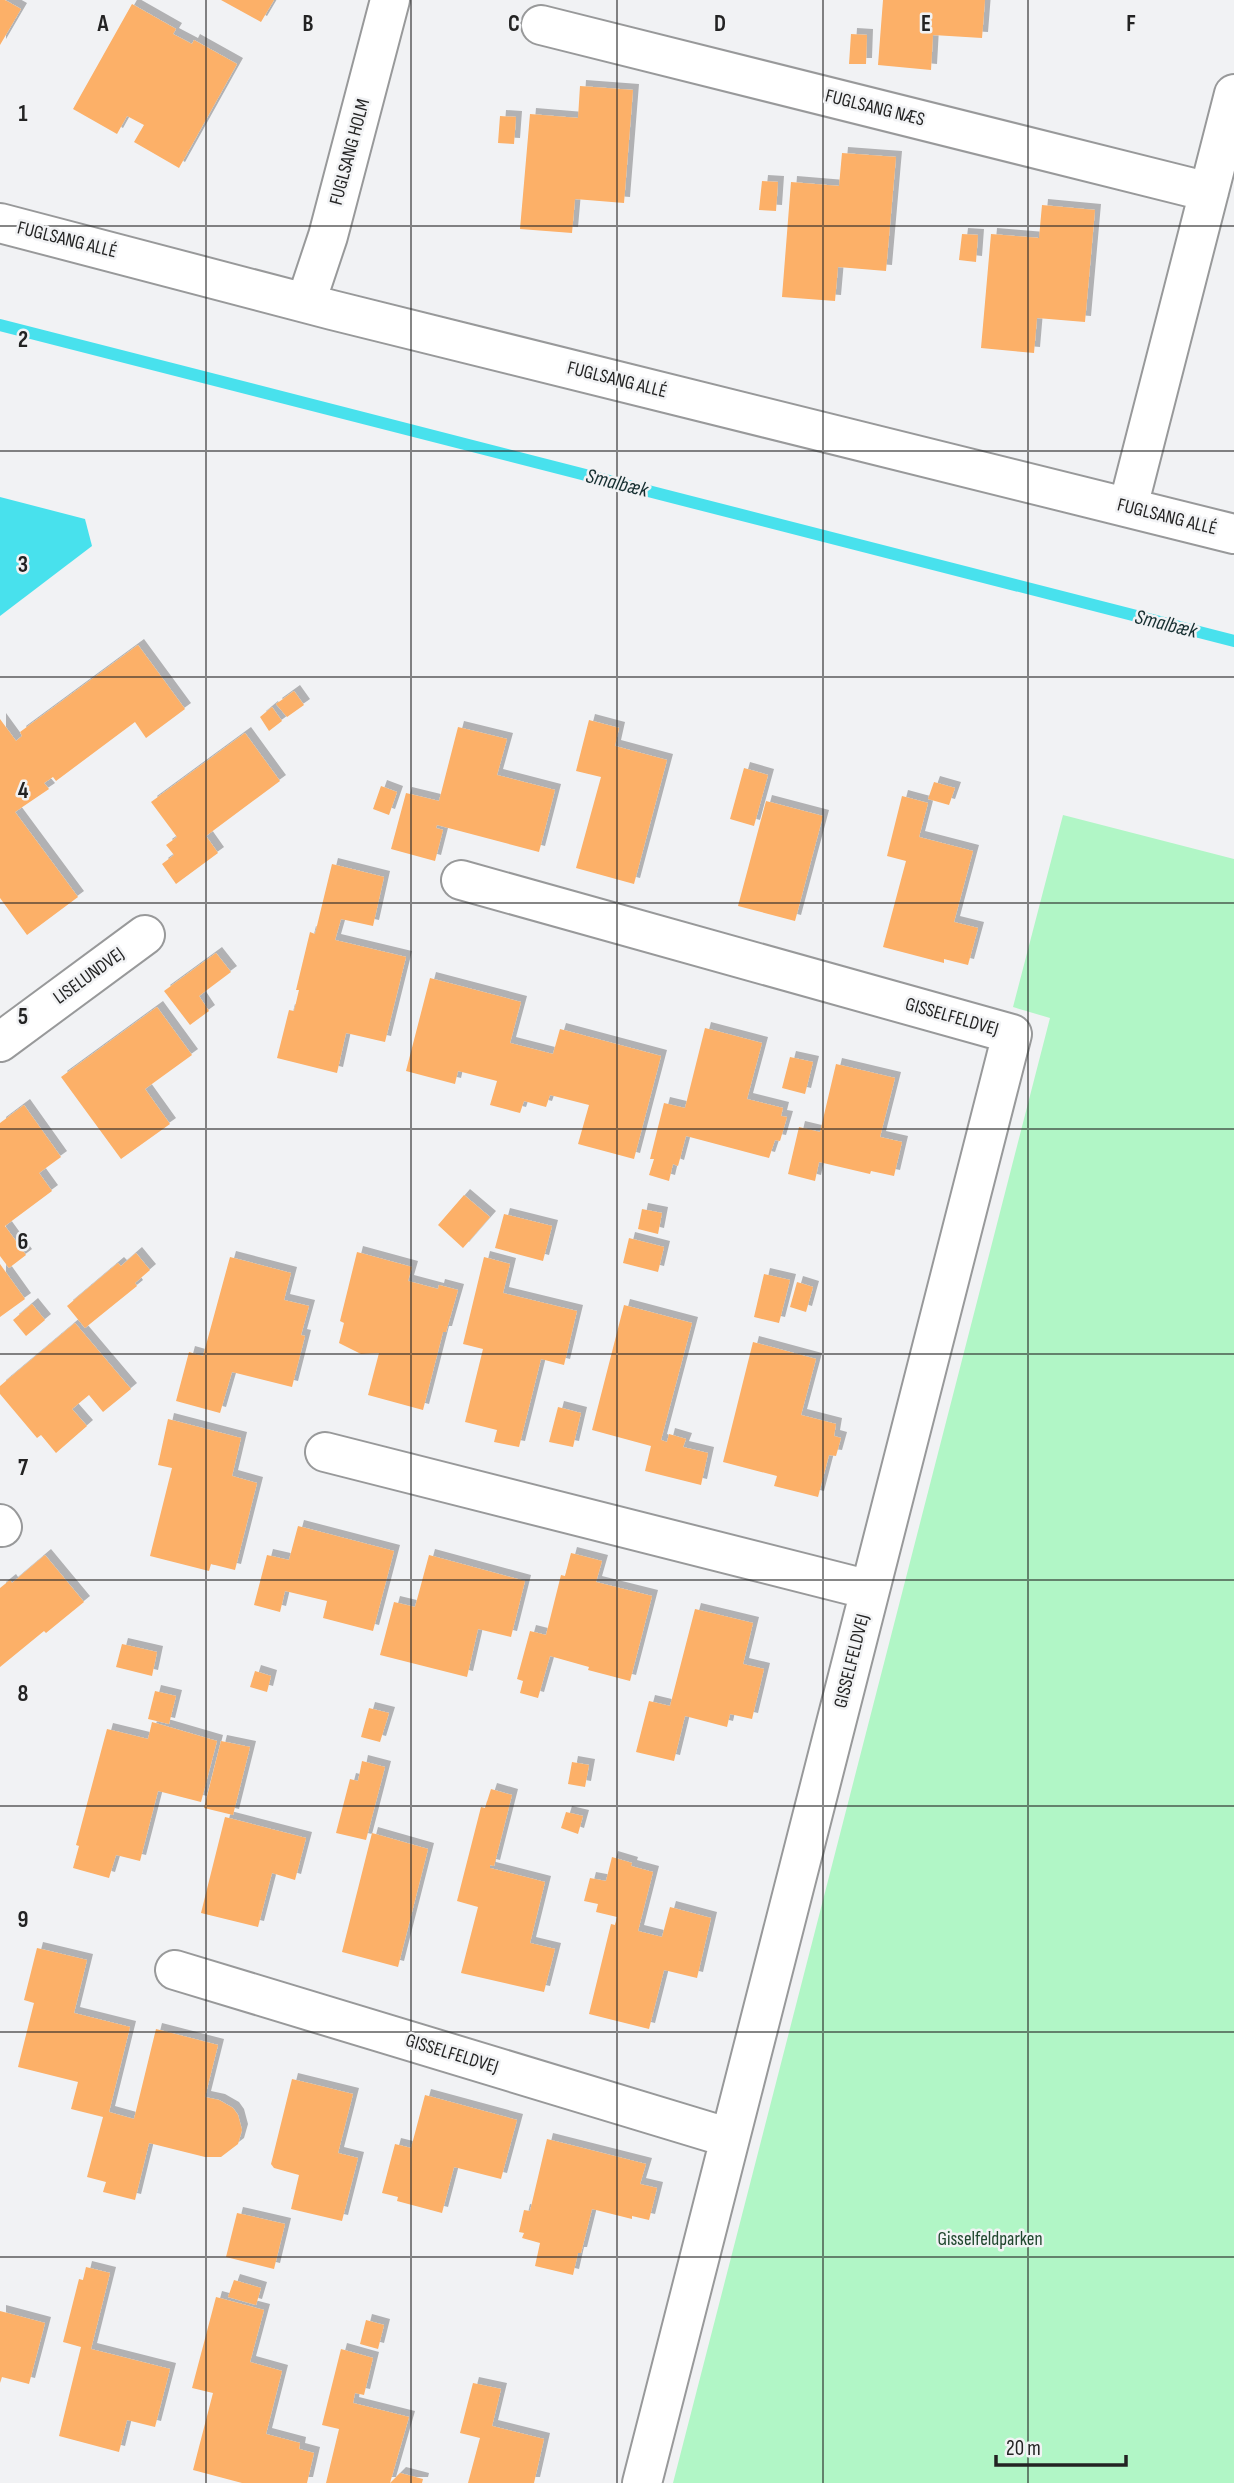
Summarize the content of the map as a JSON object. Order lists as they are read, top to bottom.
{
  "streets": {
    "street": [
      "FUGLSANG NÆS",
      "FUGLSANG HOLM",
      "FUGLSANG ALLÉ",
      "LISELUNDVEJ",
      "GISSELFELDVEJ"
    ]
  },
  "crossings": [
    ["FUGLSANG HOLM", "FUGLSANG ALLÉ"]
  ],
  "water": ["Smalbæk"],
  "parks": ["Gisselfeldparken"],
  "scale_bar": "20 m",
  "grid": {
    "columns": [
      "A",
      "B",
      "C",
      "D",
      "E",
      "F"
    ],
    "rows": [
      "1",
      "2",
      "3",
      "4",
      "5",
      "6",
      "7",
      "8",
      "9"
    ]
  }
}
